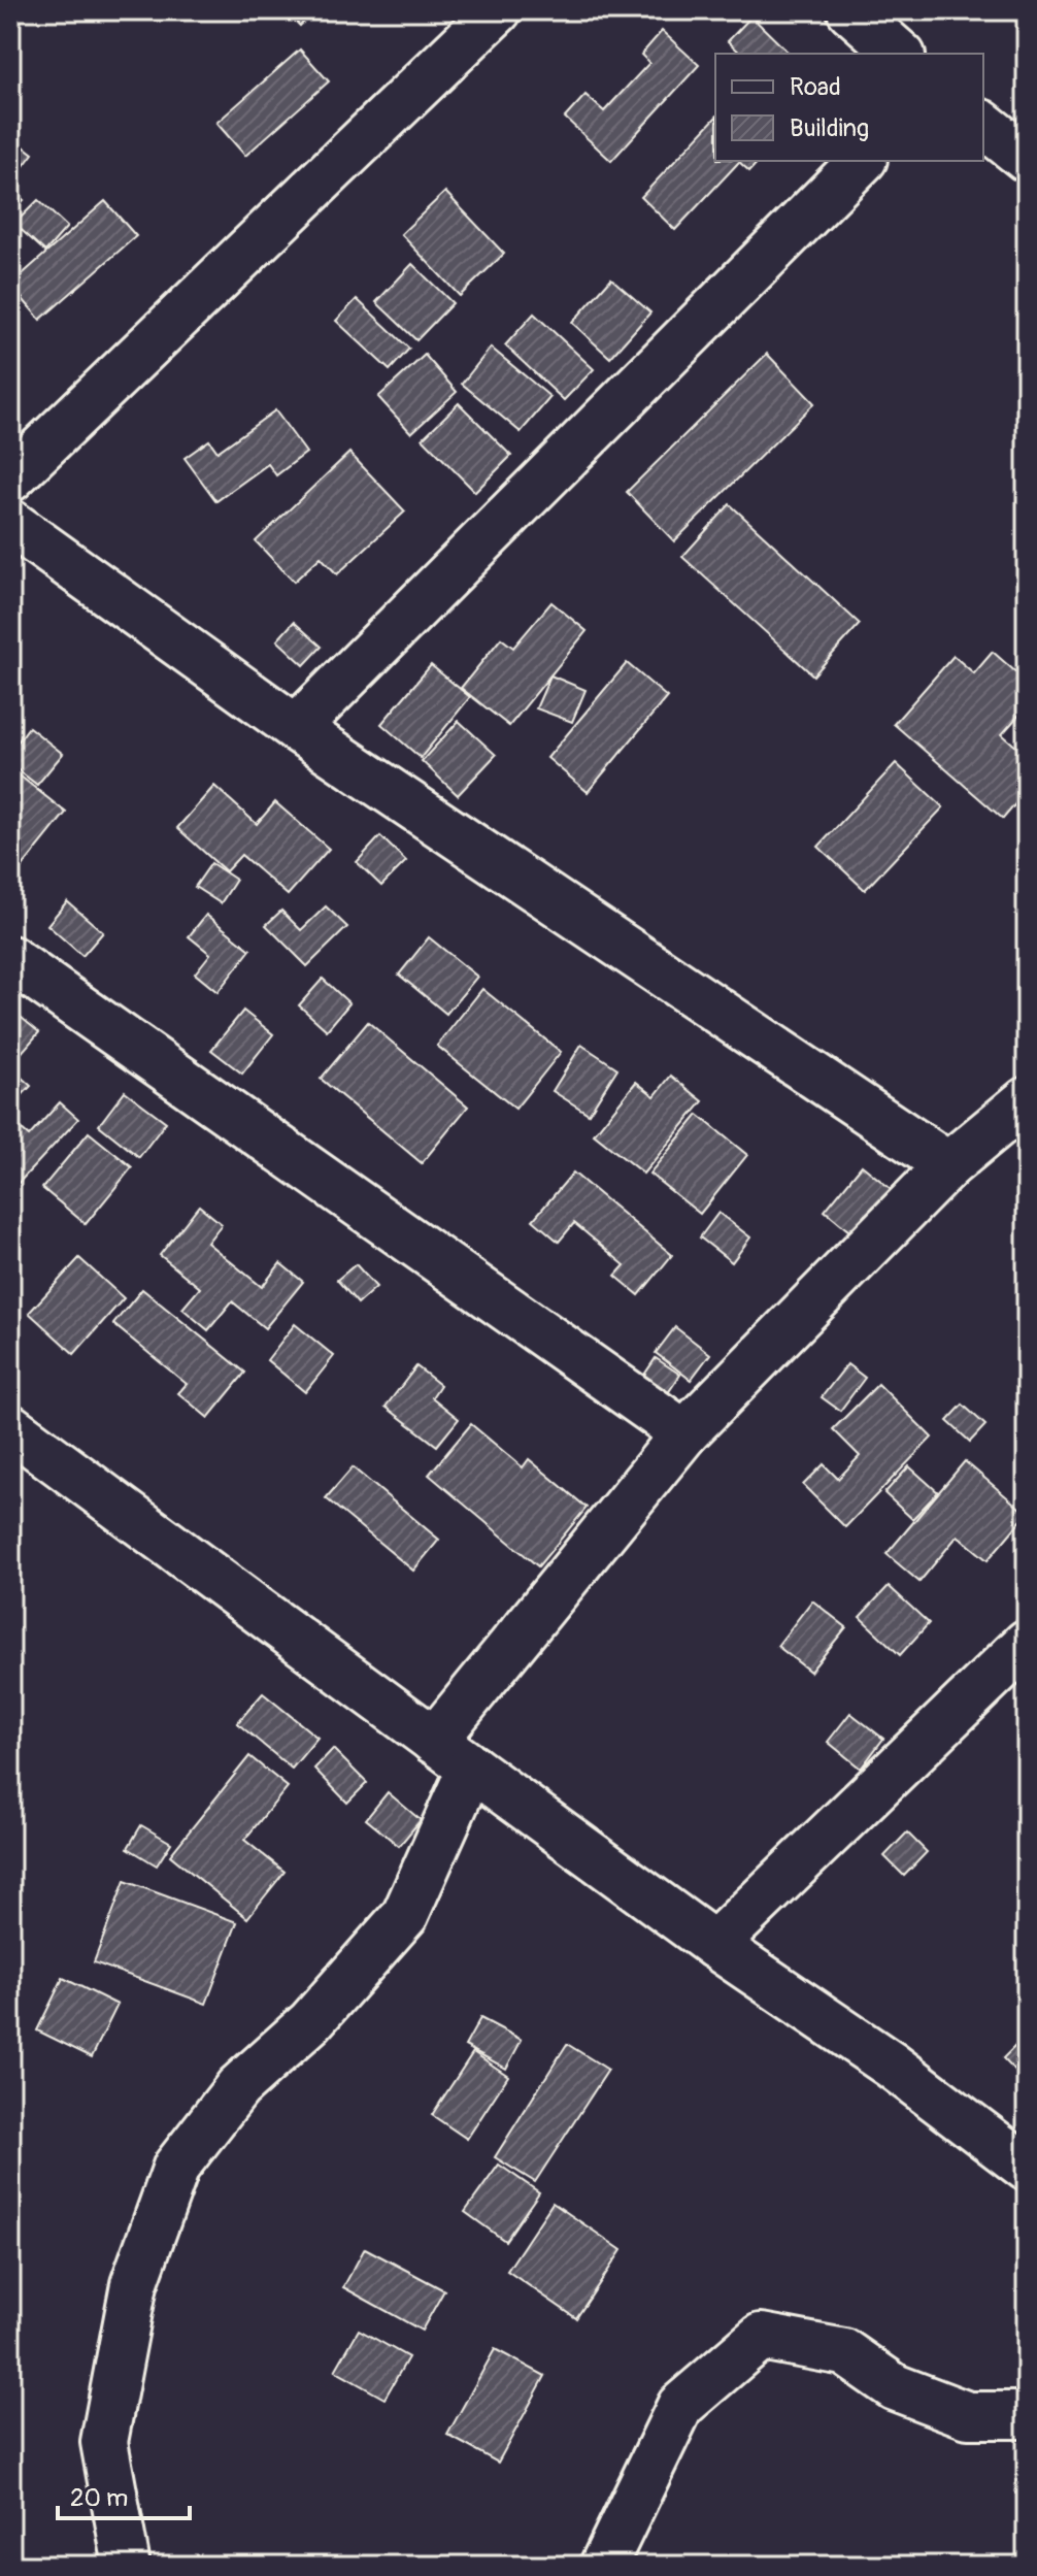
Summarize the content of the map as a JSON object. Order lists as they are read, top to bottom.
{
  "legend": ["Road", "Building"],
  "scale_bar": "20 m"
}
